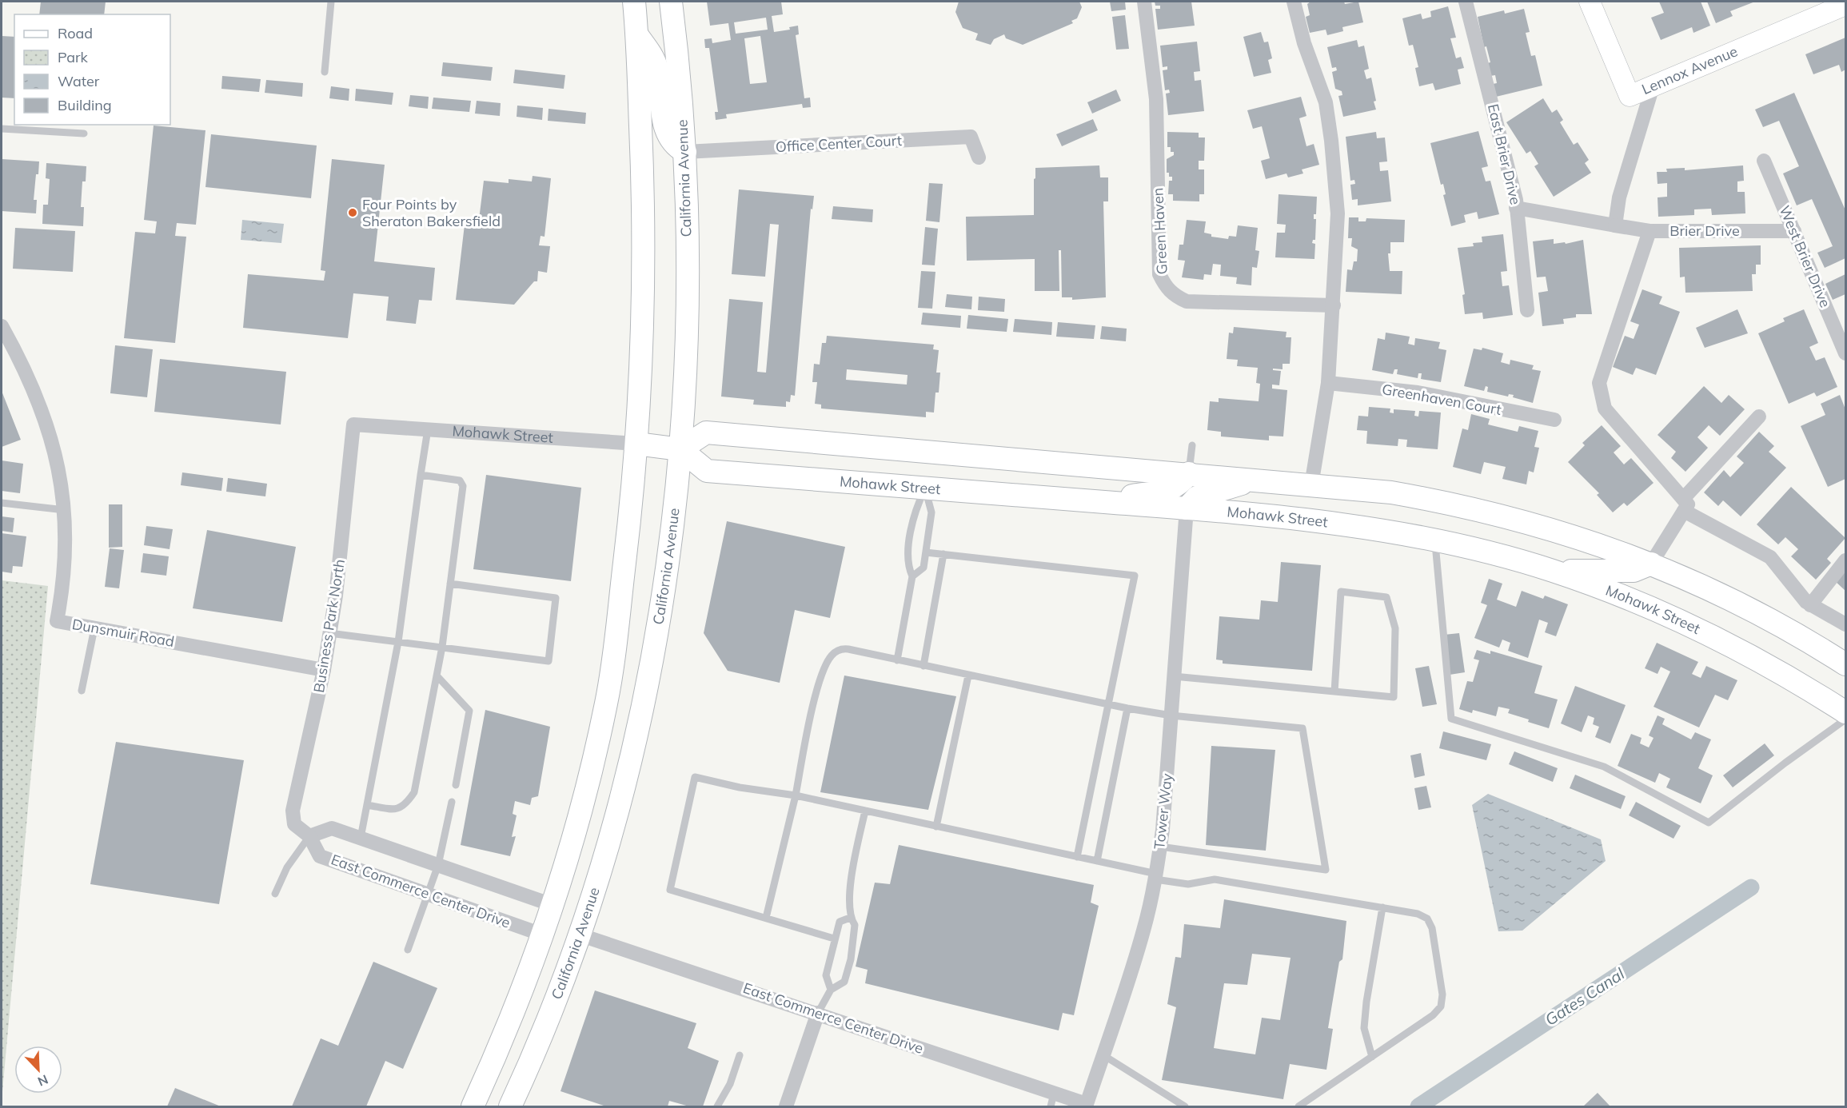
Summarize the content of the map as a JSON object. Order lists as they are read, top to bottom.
{
  "streets": {
    "main road": ["California Avenue", "Mohawk Street"],
    "street": [
      "Lennox Avenue",
      "Office Center Court",
      "East Brier Drive",
      "Green Haven",
      "Brier Drive",
      "West Brier Drive",
      "Greenhaven Court",
      "Business Park North",
      "Dunsmuir Road",
      "Tower Way",
      "East Commerce Center Drive"
    ]
  },
  "crossings": [
    ["Office Center Court", "California Avenue"],
    ["East Brier Drive", "Brier Drive"],
    ["California Avenue", "Mohawk Street"],
    ["California Avenue", "East Commerce Center Drive"],
    ["Brier Drive", "West Brier Drive"],
    ["Mohawk Street", "Business Park North"],
    ["Mohawk Street", "Tower Way"],
    ["Business Park North", "Dunsmuir Road"],
    ["Business Park North", "East Commerce Center Drive"],
    ["Tower Way", "East Commerce Center Drive"]
  ],
  "water": ["Gates Canal"],
  "places": ["Four Points by Sheraton Bakersfield"],
  "legend": [
    "Road",
    "Park",
    "Water",
    "Building"
  ],
  "north": "bottom right"
}
